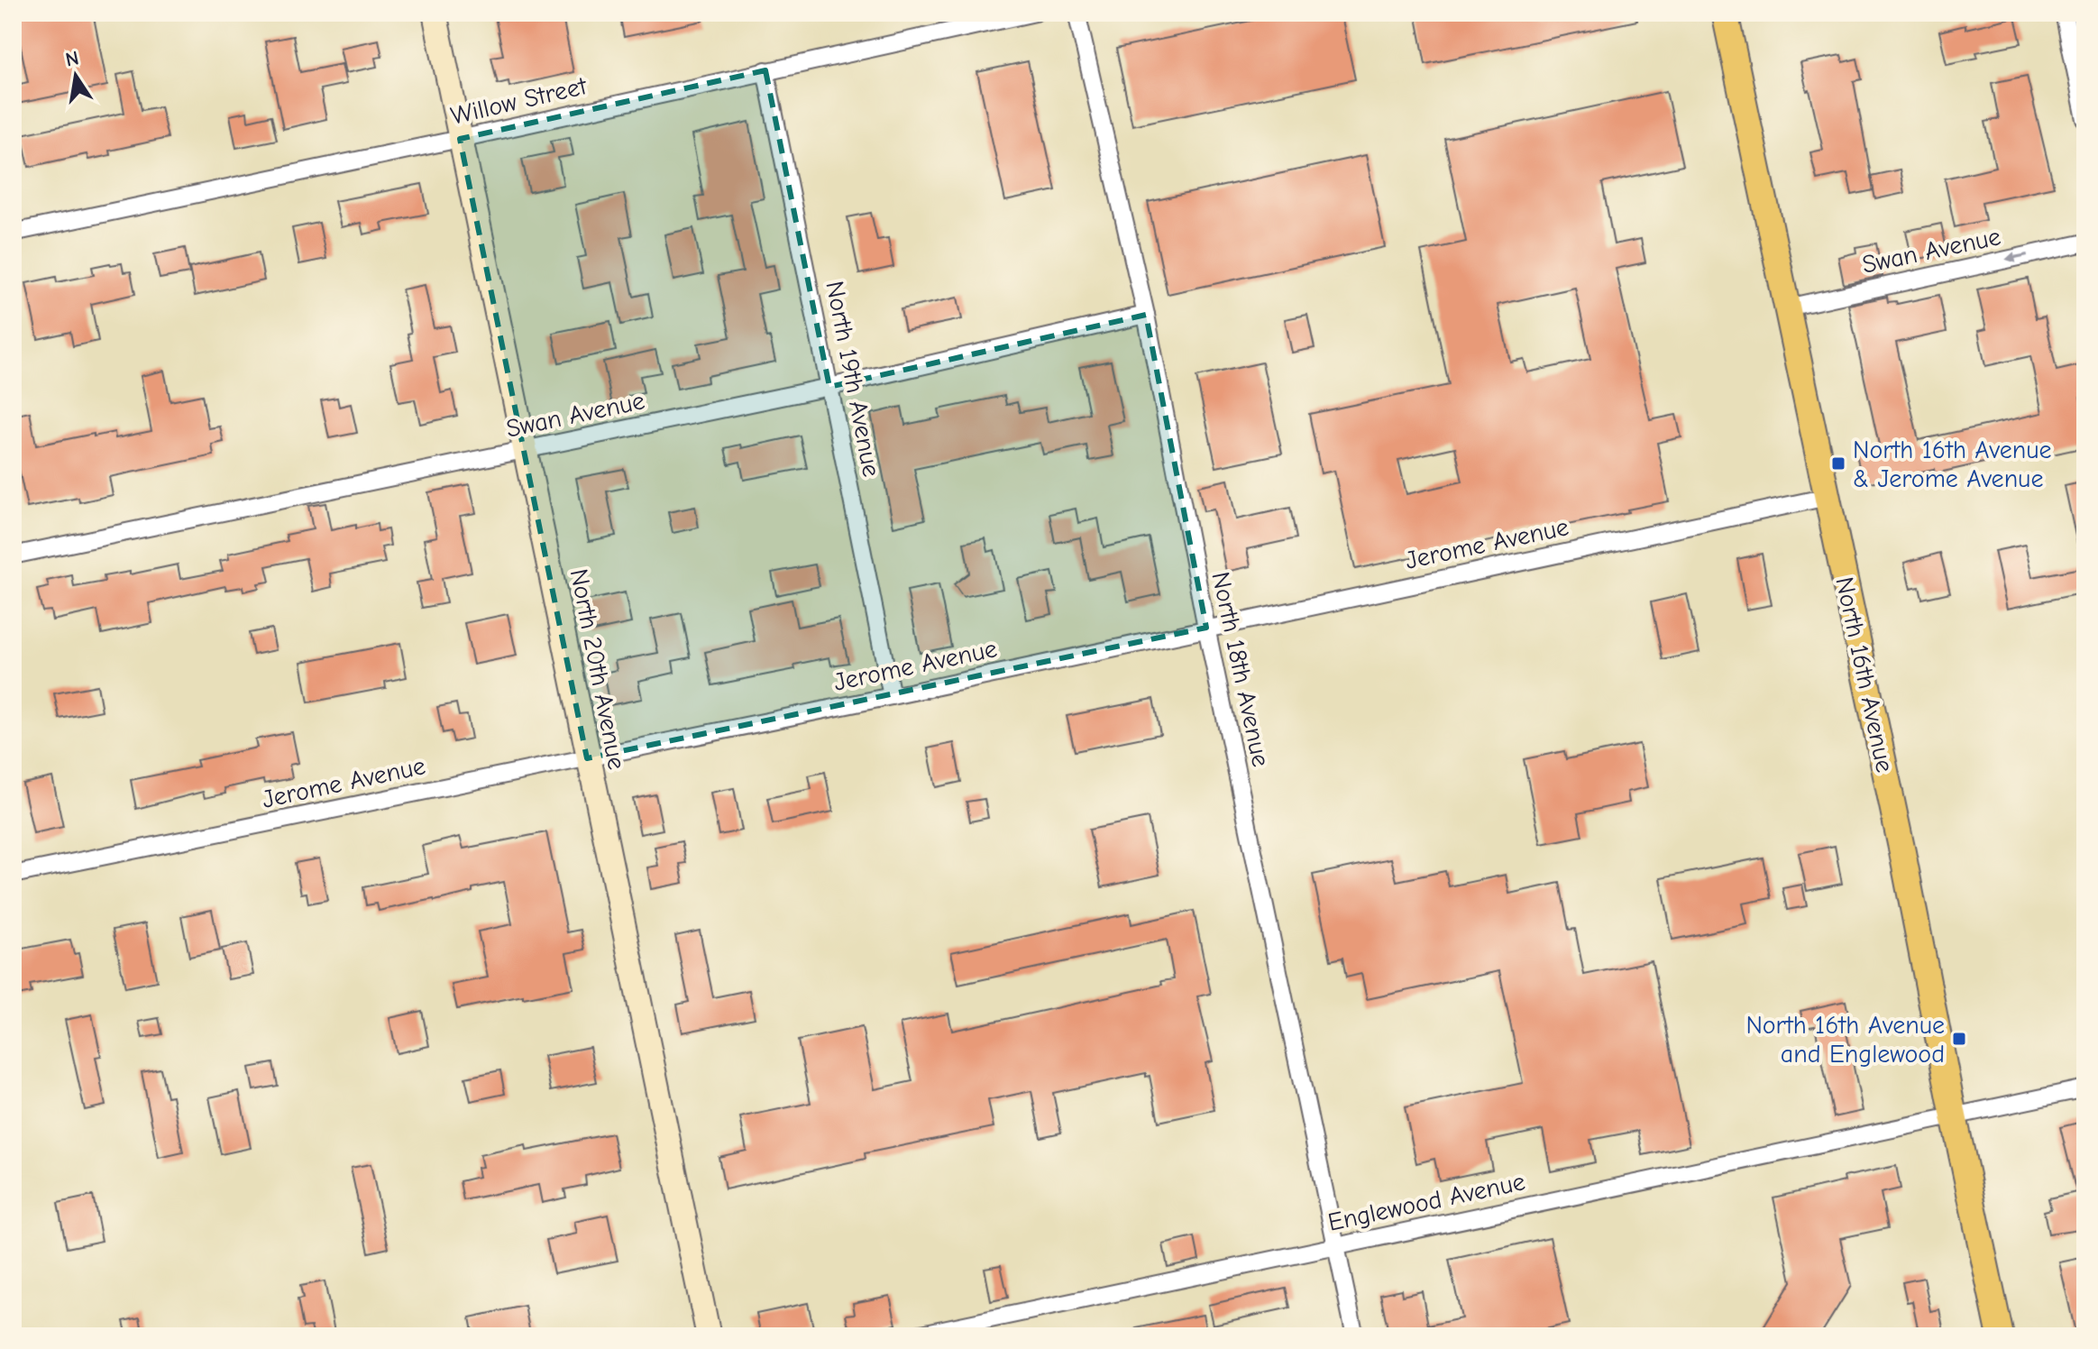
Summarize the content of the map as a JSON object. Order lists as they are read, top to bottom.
{
  "streets": {
    "main road": ["North 16th Avenue"],
    "street": [
      "Willow Street",
      "Swan Avenue",
      "North 19th Avenue",
      "Jerome Avenue",
      "North 20th Avenue",
      "North 18th Avenue",
      "Englewood Avenue"
    ]
  },
  "crossings": [
    ["Willow Street", "North 19th Avenue"],
    ["Willow Street", "North 20th Avenue"],
    ["Swan Avenue", "North 19th Avenue"],
    ["Swan Avenue", "North 20th Avenue"],
    ["Swan Avenue", "North 18th Avenue"],
    ["Swan Avenue", "North 16th Avenue"],
    ["North 19th Avenue", "Jerome Avenue"],
    ["Jerome Avenue", "North 20th Avenue"],
    ["Jerome Avenue", "North 18th Avenue"],
    ["Jerome Avenue", "North 16th Avenue"],
    ["North 18th Avenue", "Englewood Avenue"],
    ["North 16th Avenue", "Englewood Avenue"]
  ],
  "places": {
    "transit": ["North 16th Avenue & Jerome Avenue", "North 16th Avenue and Englewood"]
  },
  "north": "top"
}
